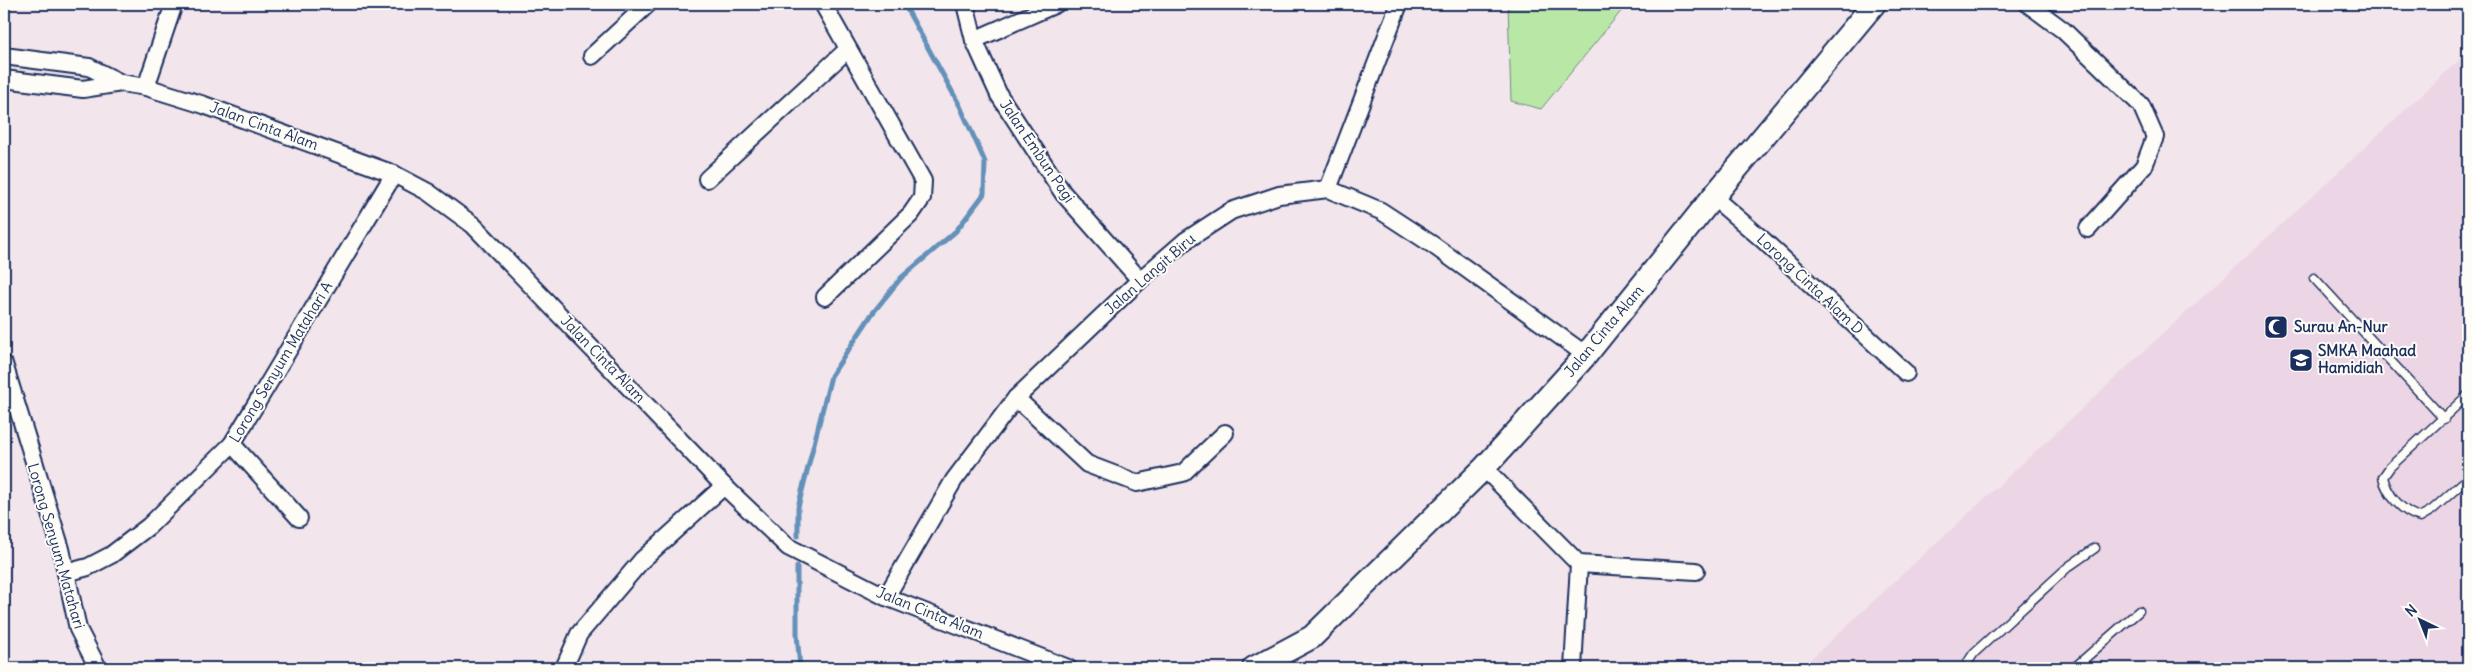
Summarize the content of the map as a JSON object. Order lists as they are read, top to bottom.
{
  "streets": {
    "street": [
      "Jalan Cinta Alam",
      "Jalan Embun Pagi",
      "Jalan Langit Biru",
      "Lorong Cinta Alam D",
      "Lorong Senyum Matahari A",
      "Lorong Senyum Matahari"
    ]
  },
  "crossings": [
    ["Jalan Cinta Alam", "Jalan Langit Biru"],
    ["Jalan Cinta Alam", "Lorong Cinta Alam D"],
    ["Jalan Cinta Alam", "Lorong Senyum Matahari A"],
    ["Jalan Embun Pagi", "Jalan Langit Biru"],
    ["Lorong Senyum Matahari A", "Lorong Senyum Matahari"]
  ],
  "places": {
    "mosque": ["Surau An-Nur"],
    "school or university": ["SMKA Maahad Hamidiah"]
  },
  "north": "top left"
}
